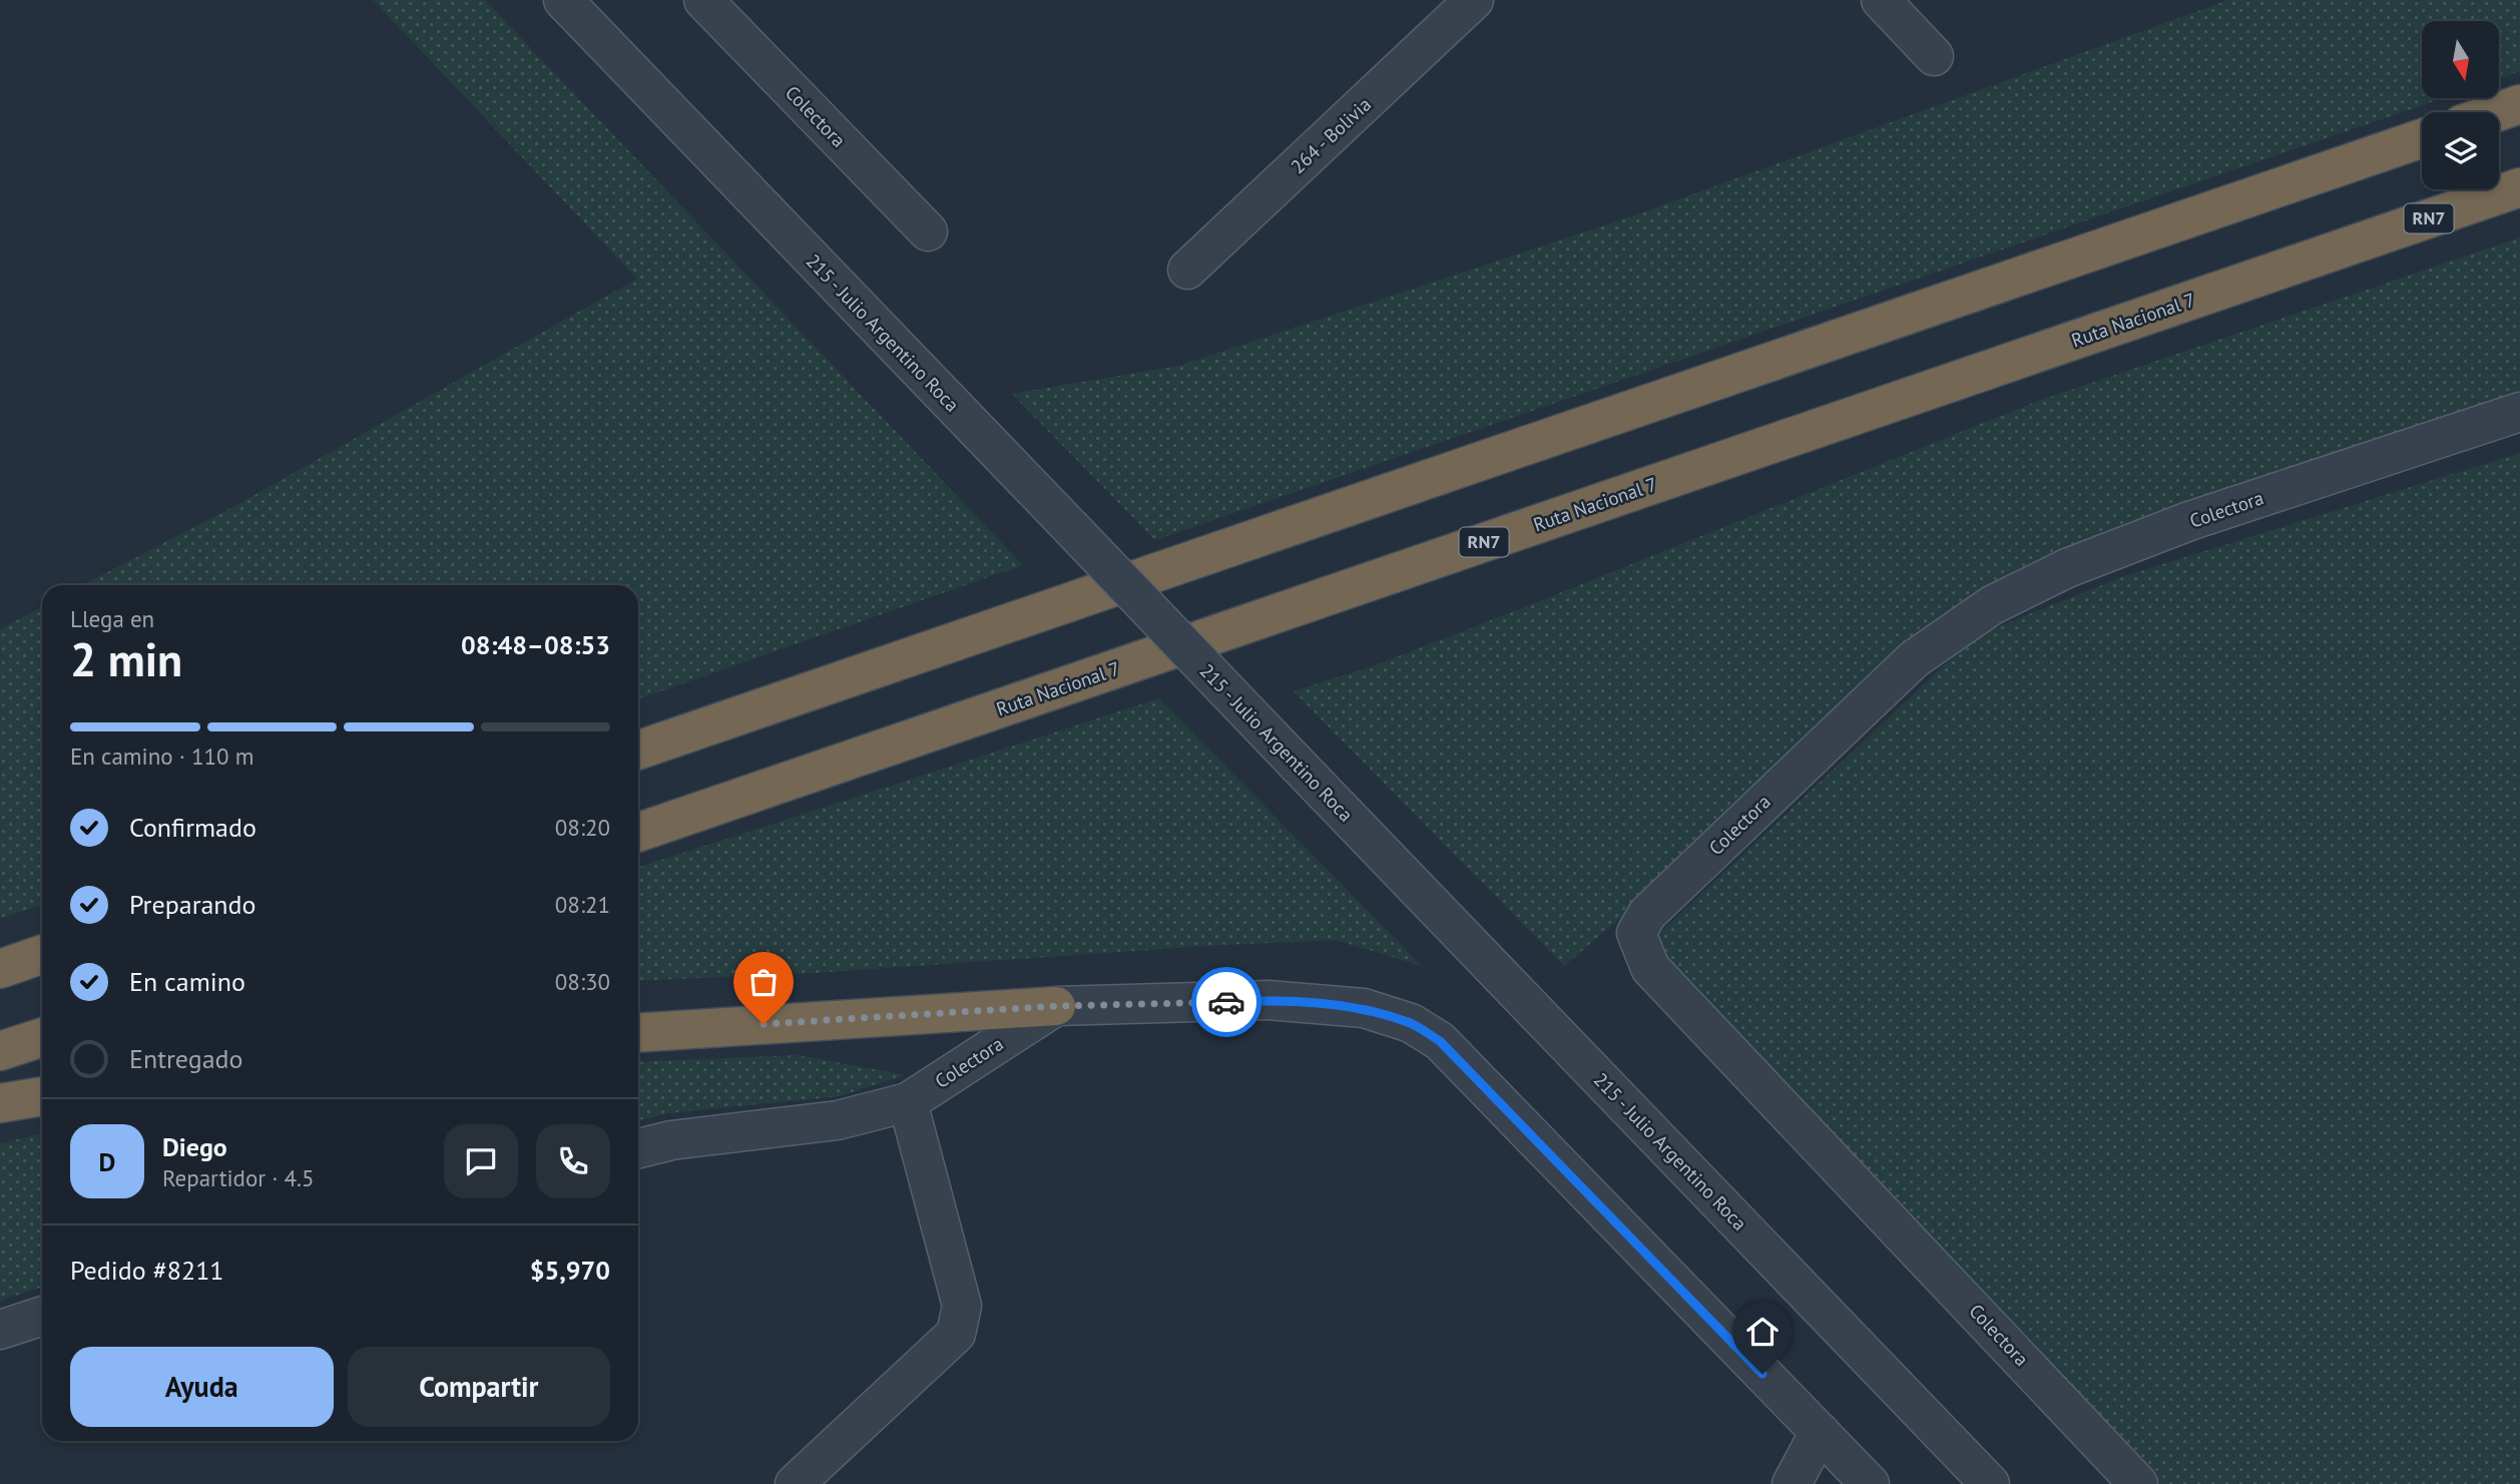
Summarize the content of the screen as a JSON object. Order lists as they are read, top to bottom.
{
  "streets": {
    "highway": ["RN7", "Ruta Nacional 7"],
    "street": ["Colectora", "264 - Bolivia", "215 - Julio Argentino Roca"]
  },
  "north": "bottom",
  "page": {
    "heading": ["2 min", "Llega en", "08:48–08:53"],
    "panel": [
      "Diego",
      "Repartidor · 4.5",
      "Pedido #8211",
      "$5,970"
    ],
    "bar": "En camino · 110 m",
    "list": [
      ["Confirmado", "08:20"],
      ["Preparando", "08:21"],
      ["En camino", "08:30"],
      "Entregado"
    ],
    "round": "D",
    "buttons": ["Ayuda", "Compartir"]
  }
}
